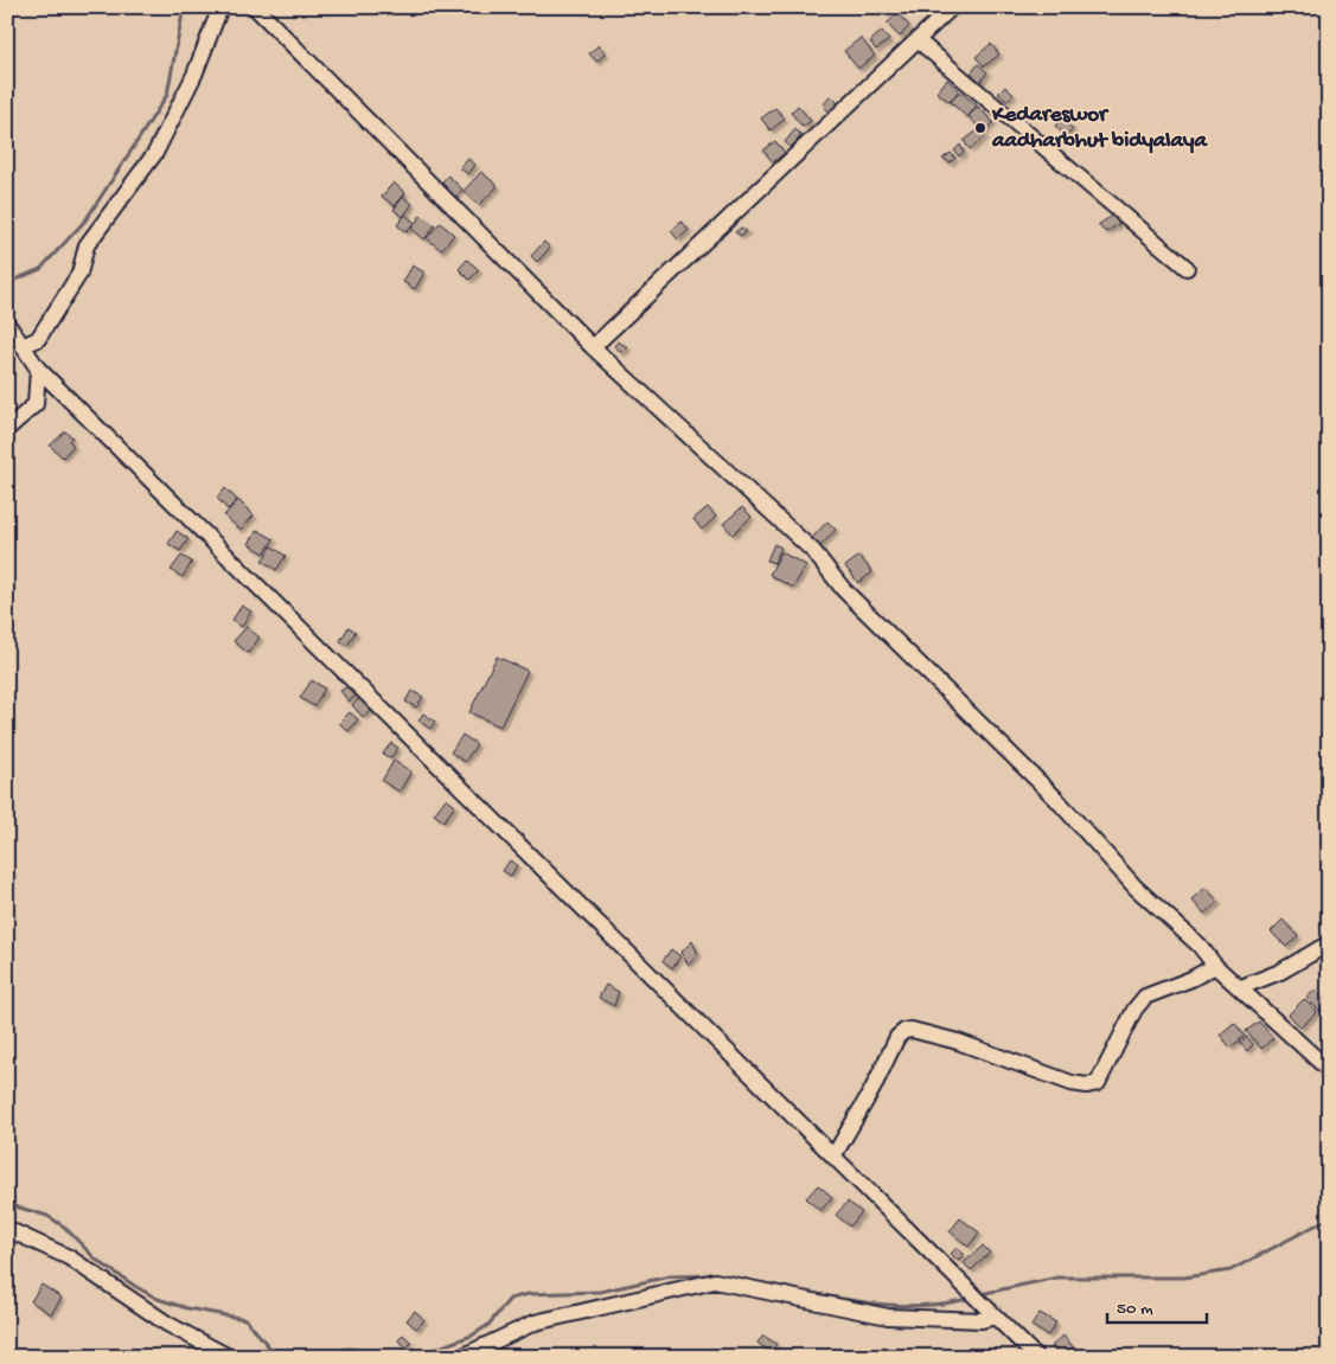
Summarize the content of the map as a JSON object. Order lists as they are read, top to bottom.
{
  "places": ["Kedareswor aadharbhut bidyalaya"],
  "scale_bar": "50 m"
}
